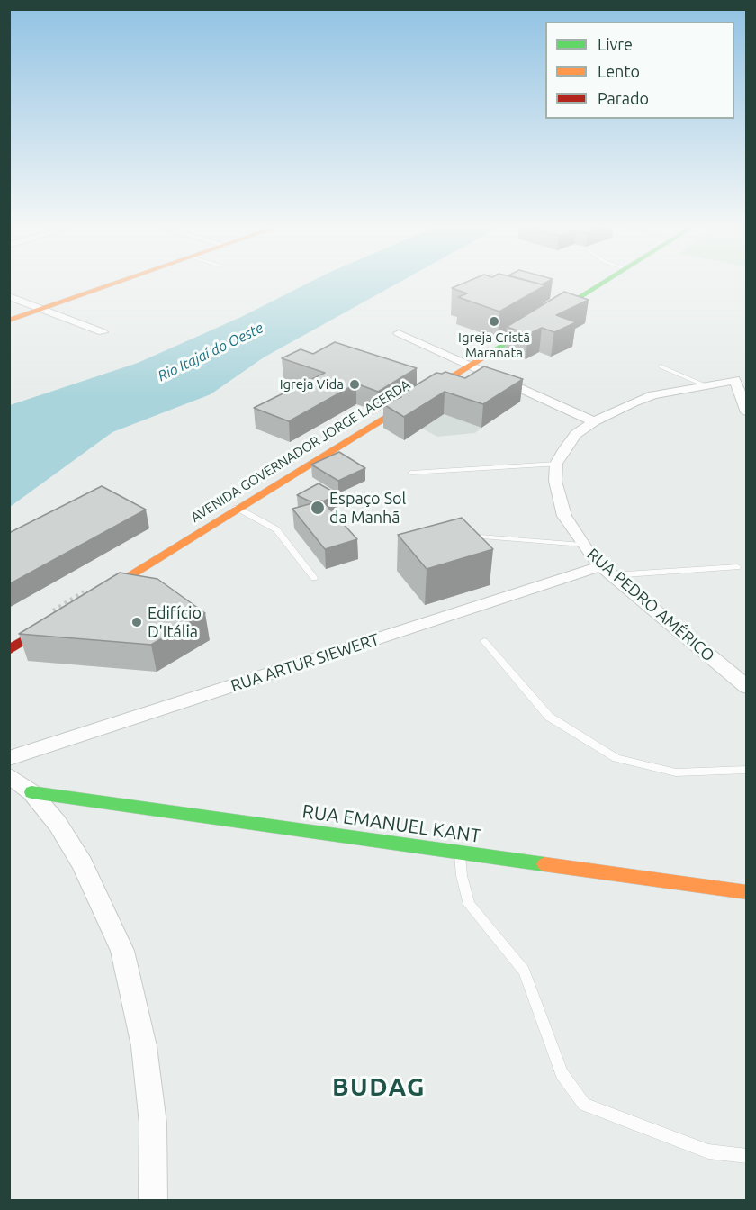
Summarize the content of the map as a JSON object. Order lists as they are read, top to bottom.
{
  "streets": {
    "main road": ["AVENIDA GOVERNADOR JORGE LACERDA", "RUA EMANUEL KANT"],
    "street": ["RUA PEDRO AMÉRICO", "RUA ARTUR SIEWERT"]
  },
  "crossings": [
    ["RUA PEDRO AMÉRICO", "RUA ARTUR SIEWERT"]
  ],
  "districts": ["BUDAG"],
  "water": ["Rio Itajaí do Oeste"],
  "places": [
    "Igreja Cristã Maranata",
    "Igreja Vida",
    "Espaço Sol da Manhã",
    "Edifício D'Itália"
  ],
  "legend": ["Livre", "Lento", "Parado"]
}
